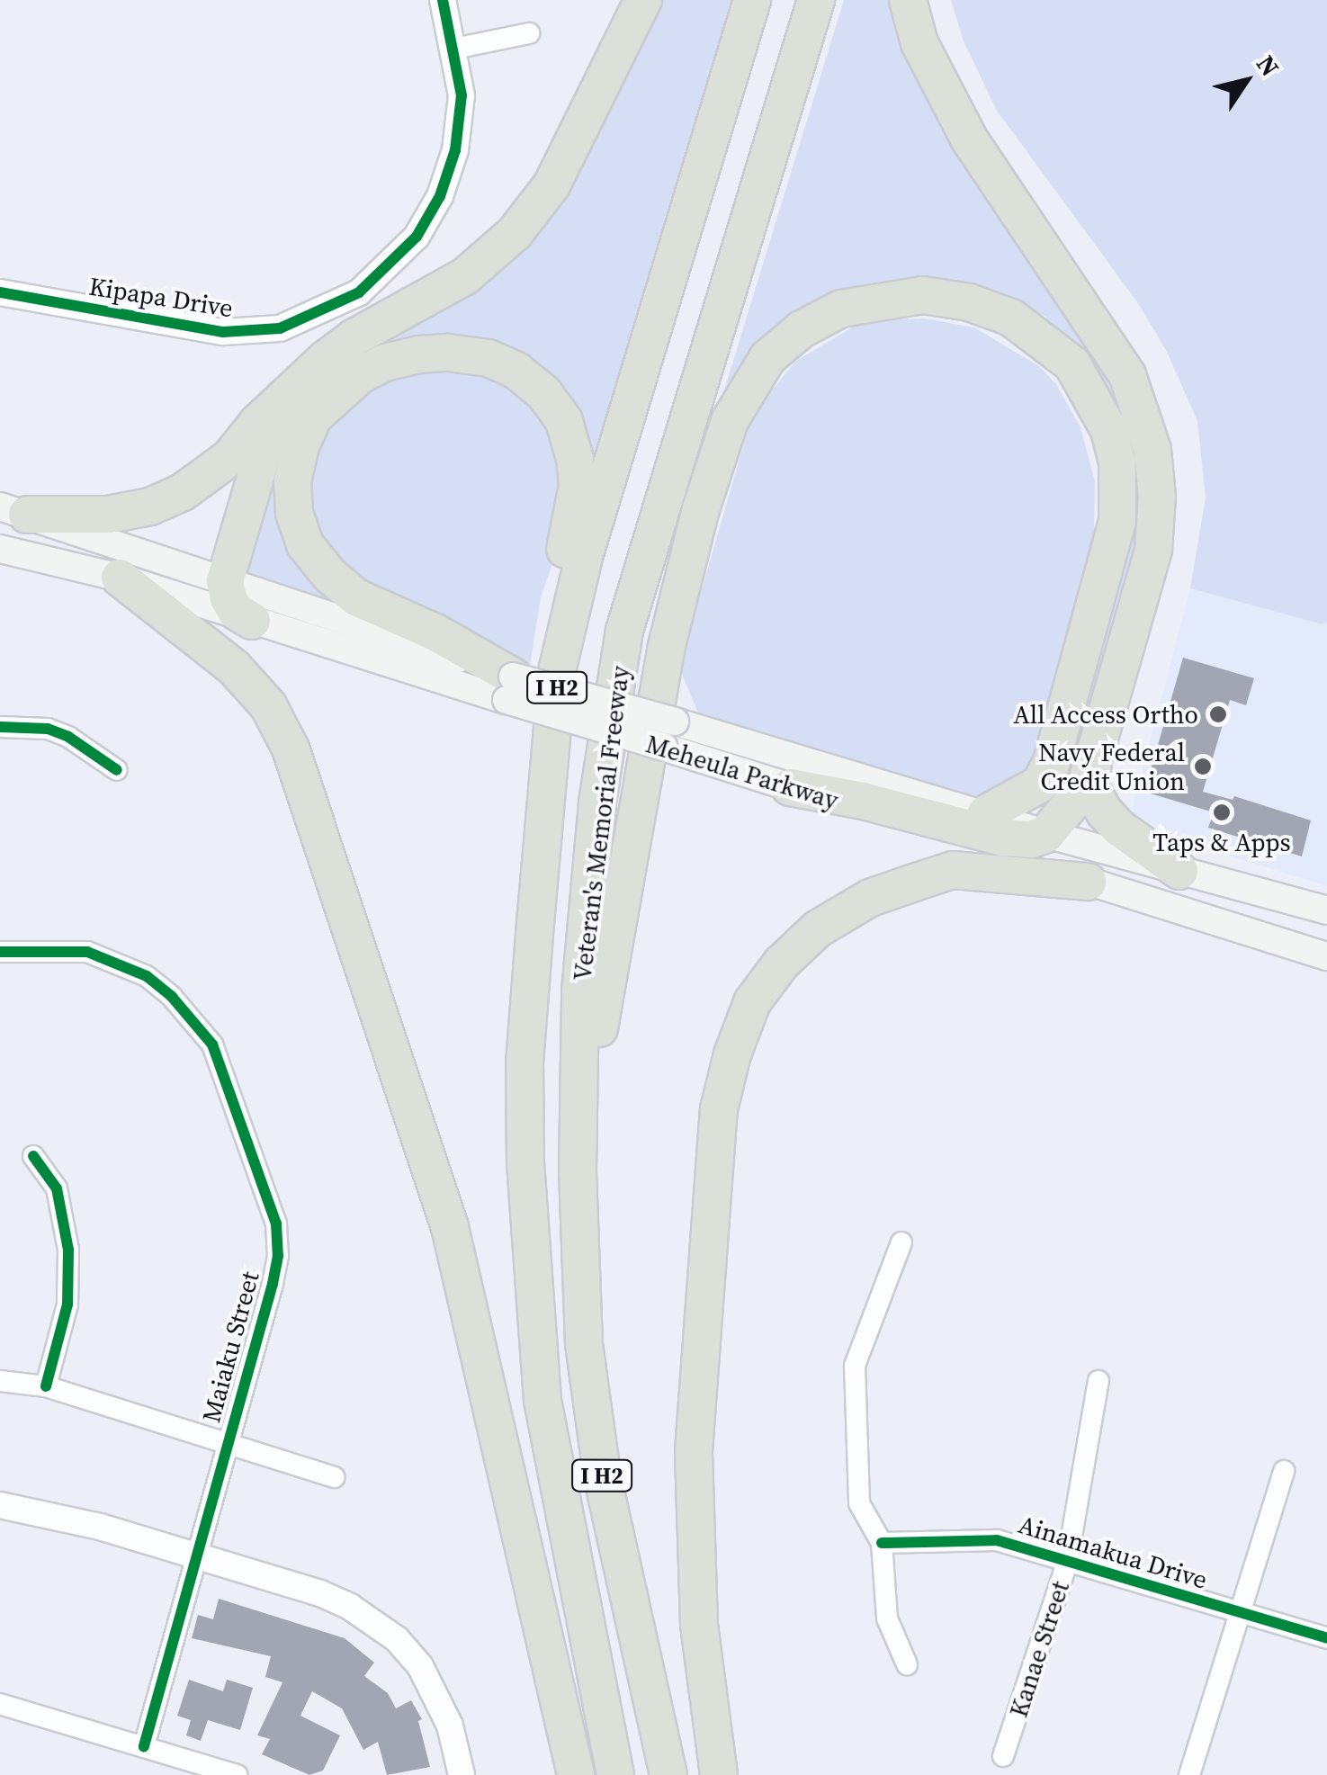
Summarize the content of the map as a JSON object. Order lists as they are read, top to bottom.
{
  "streets": {
    "highway": ["I H2", "Veteran's Memorial Freeway"],
    "main road": ["Meheula Parkway"],
    "street": [
      "Kipapa Drive",
      "Maiaku Street",
      "Ainamakua Drive",
      "Kanae Street"
    ]
  },
  "crossings": [
    ["Ainamakua Drive", "Kanae Street"]
  ],
  "places": ["All Access Ortho", "Navy Federal Credit Union", "Taps & Apps"],
  "north": "top right"
}
